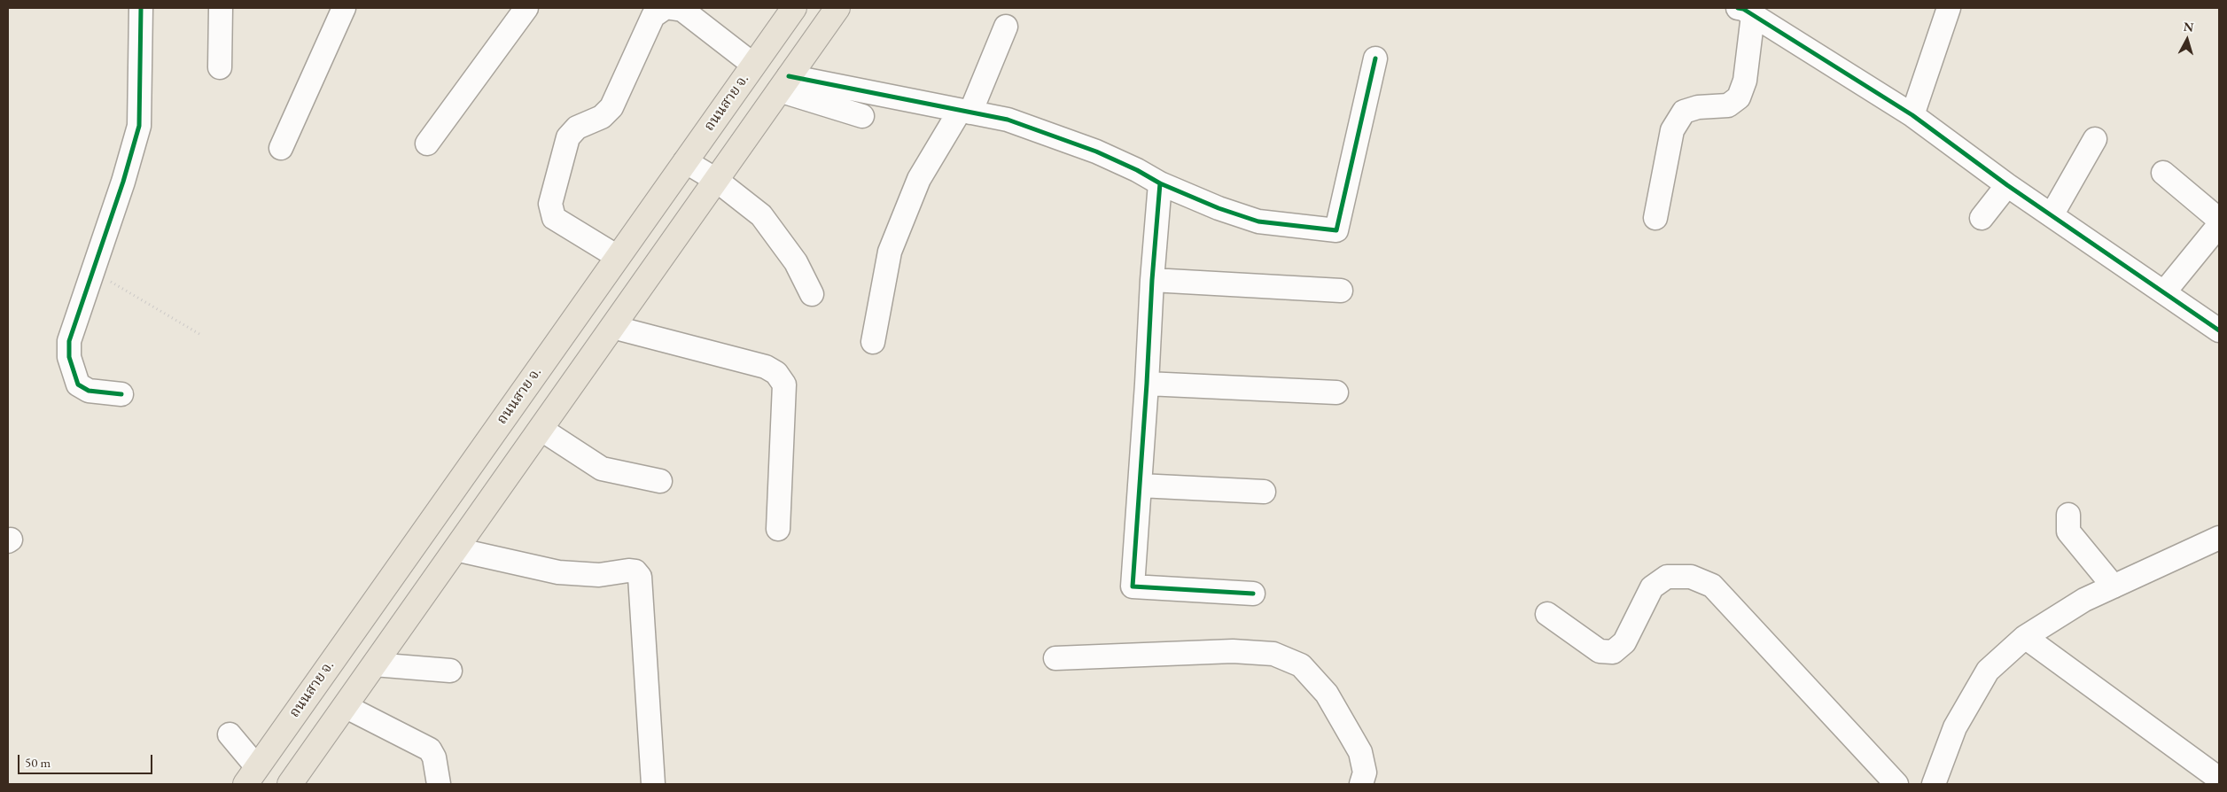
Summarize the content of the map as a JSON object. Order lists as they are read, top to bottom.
{
  "streets": {
    "main road": ["ถนนสาย จ."]
  },
  "scale_bar": "50 m",
  "north": "top"
}
